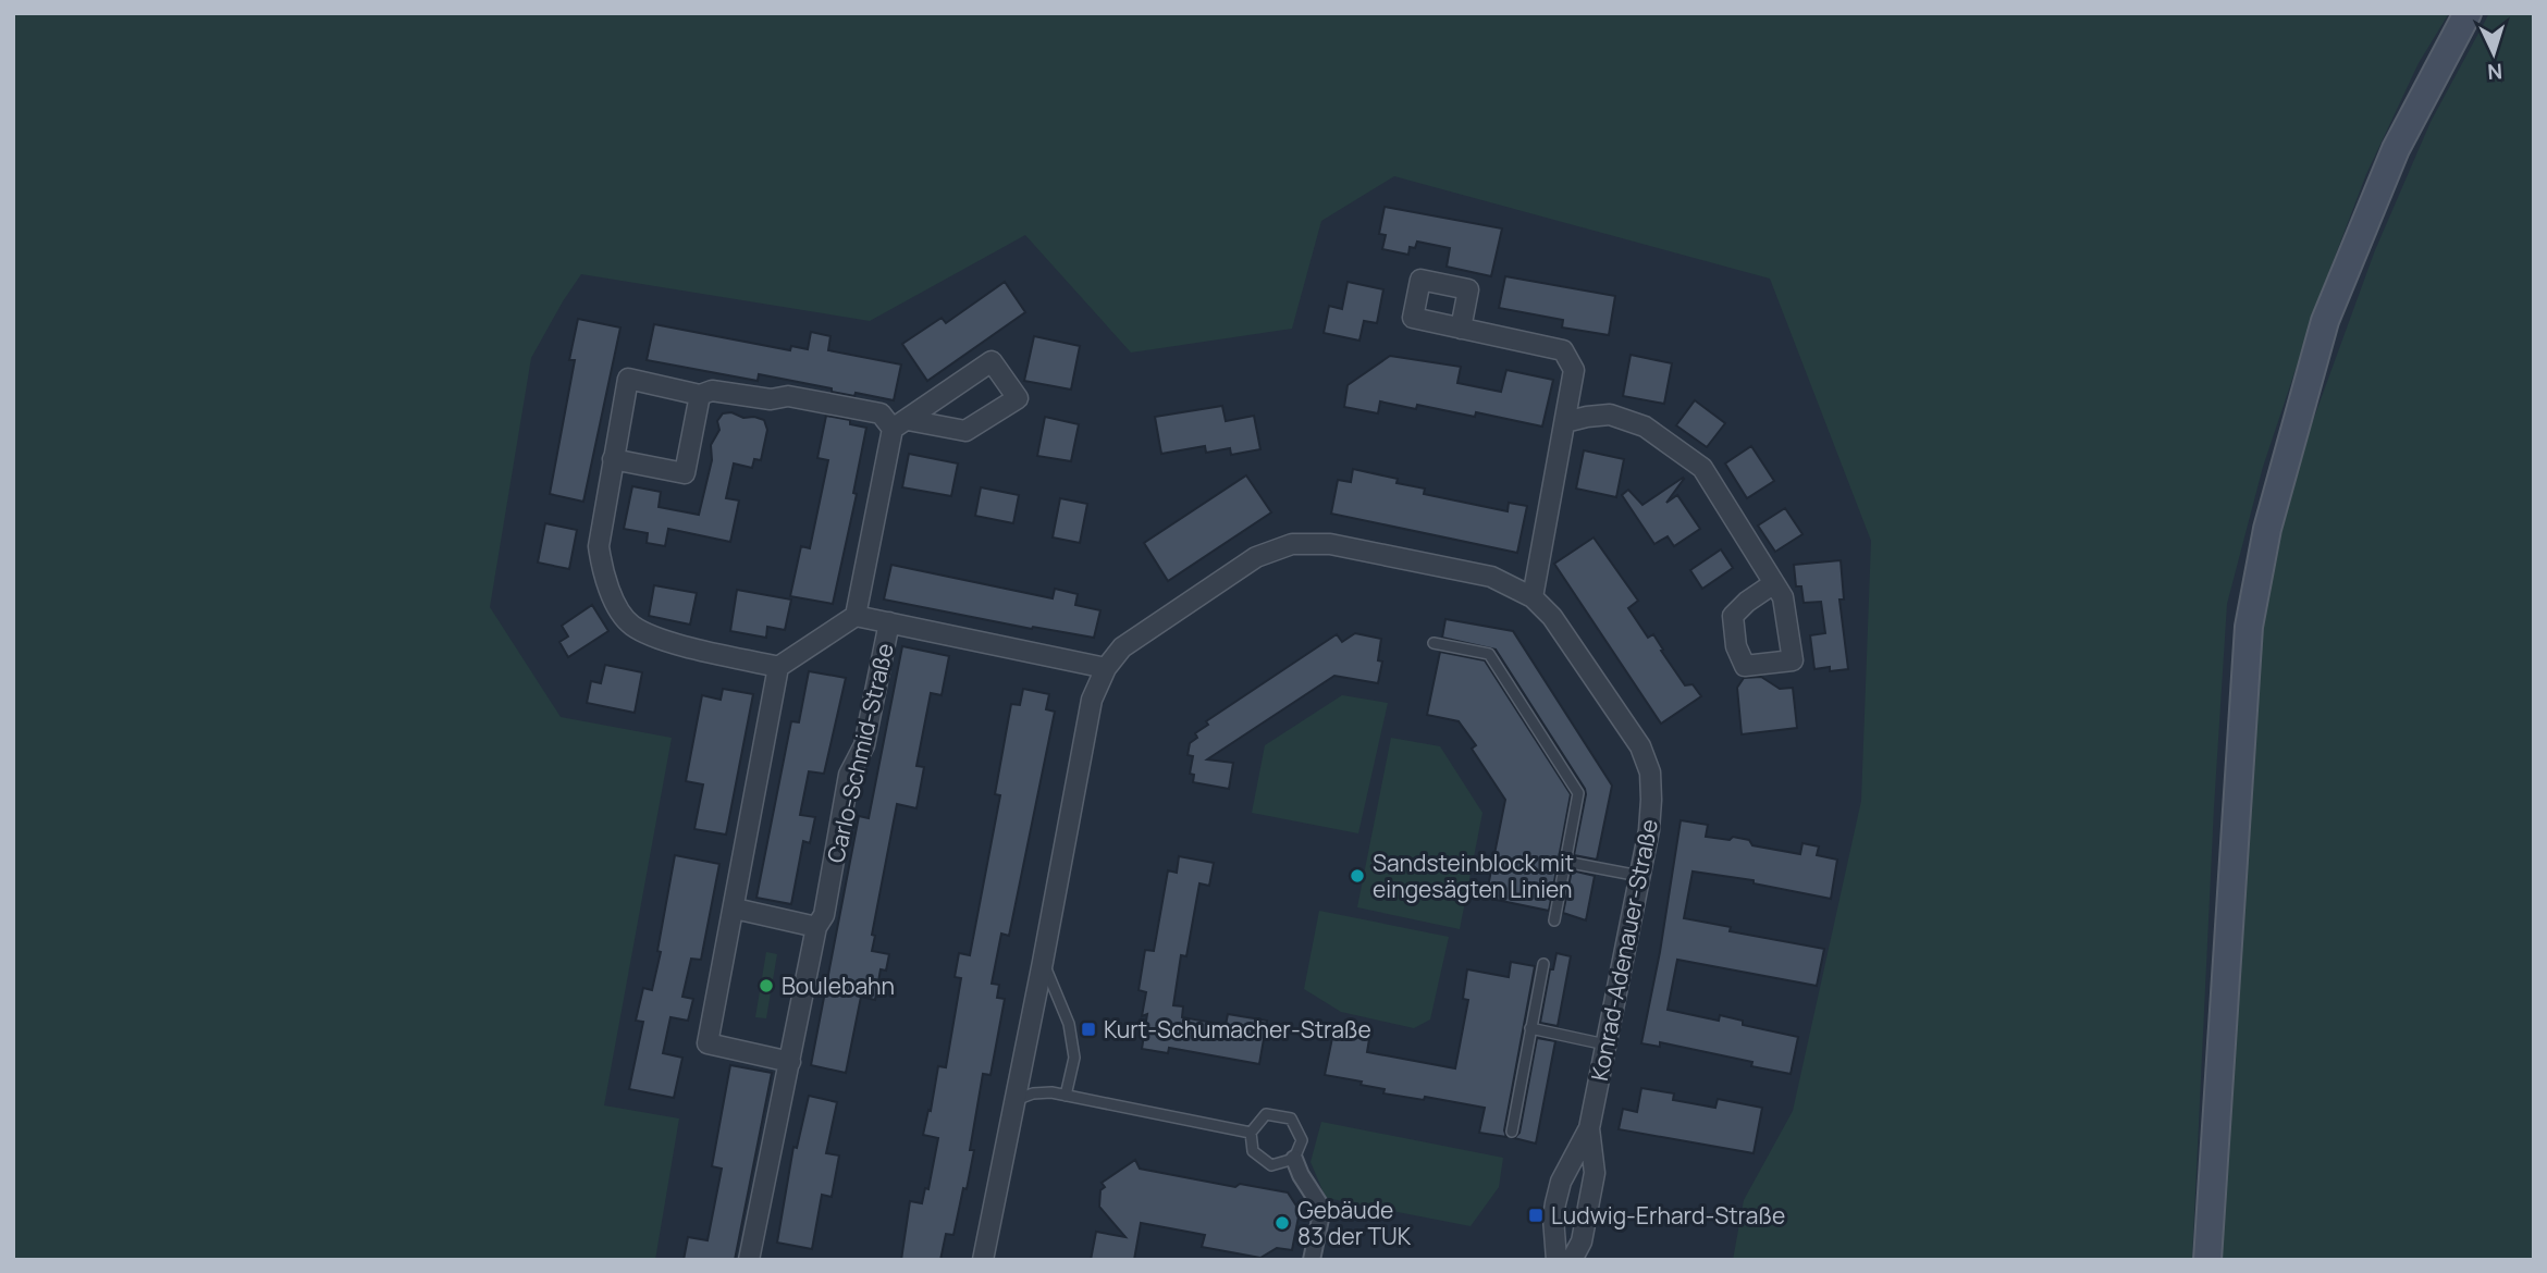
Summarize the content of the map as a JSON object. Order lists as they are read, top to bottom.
{
  "streets": {
    "street": ["Carlo-Schmid-Straße", "Konrad-Adenauer-Straße"]
  },
  "crossings": [
    ["Carlo-Schmid-Straße", "Konrad-Adenauer-Straße"]
  ],
  "places": {
    "other": ["Sandsteinblock mit eingesägten Linien", "Boulebahn", "Gebäude 83 der TUK"],
    "transit": ["Kurt-Schumacher-Straße", "Ludwig-Erhard-Straße"]
  },
  "north": "bottom"
}
